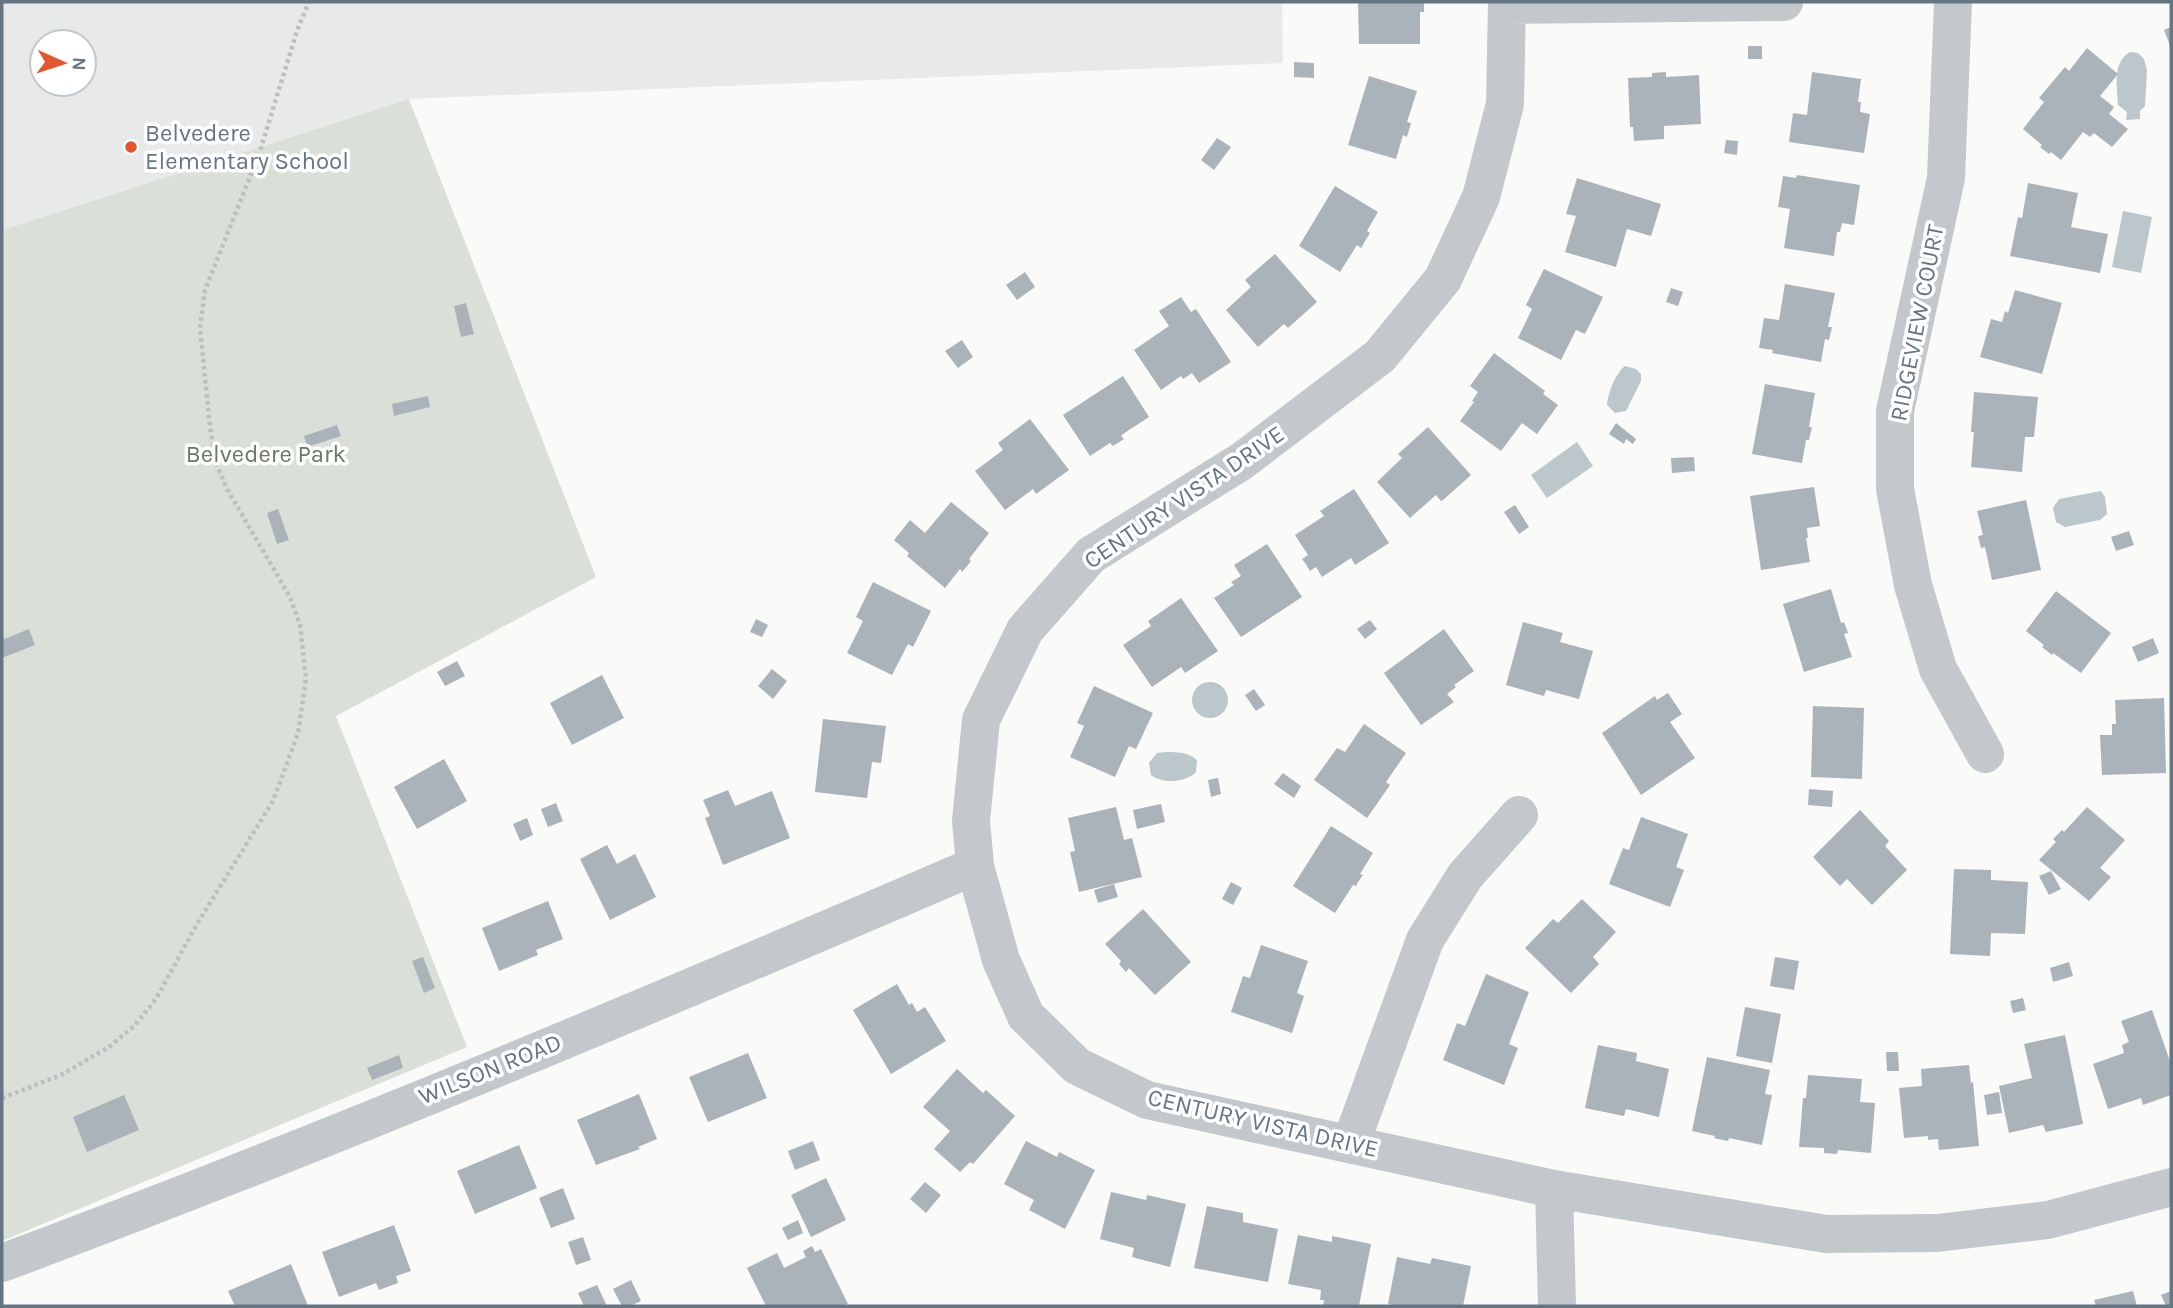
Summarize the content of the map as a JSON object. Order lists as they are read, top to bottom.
{
  "streets": {
    "street": ["RIDGEVIEW COURT", "CENTURY VISTA DRIVE", "WILSON ROAD"]
  },
  "crossings": [
    ["CENTURY VISTA DRIVE", "WILSON ROAD"]
  ],
  "parks": ["Belvedere Park"],
  "places": ["Belvedere Elementary School"],
  "north": "right"
}
